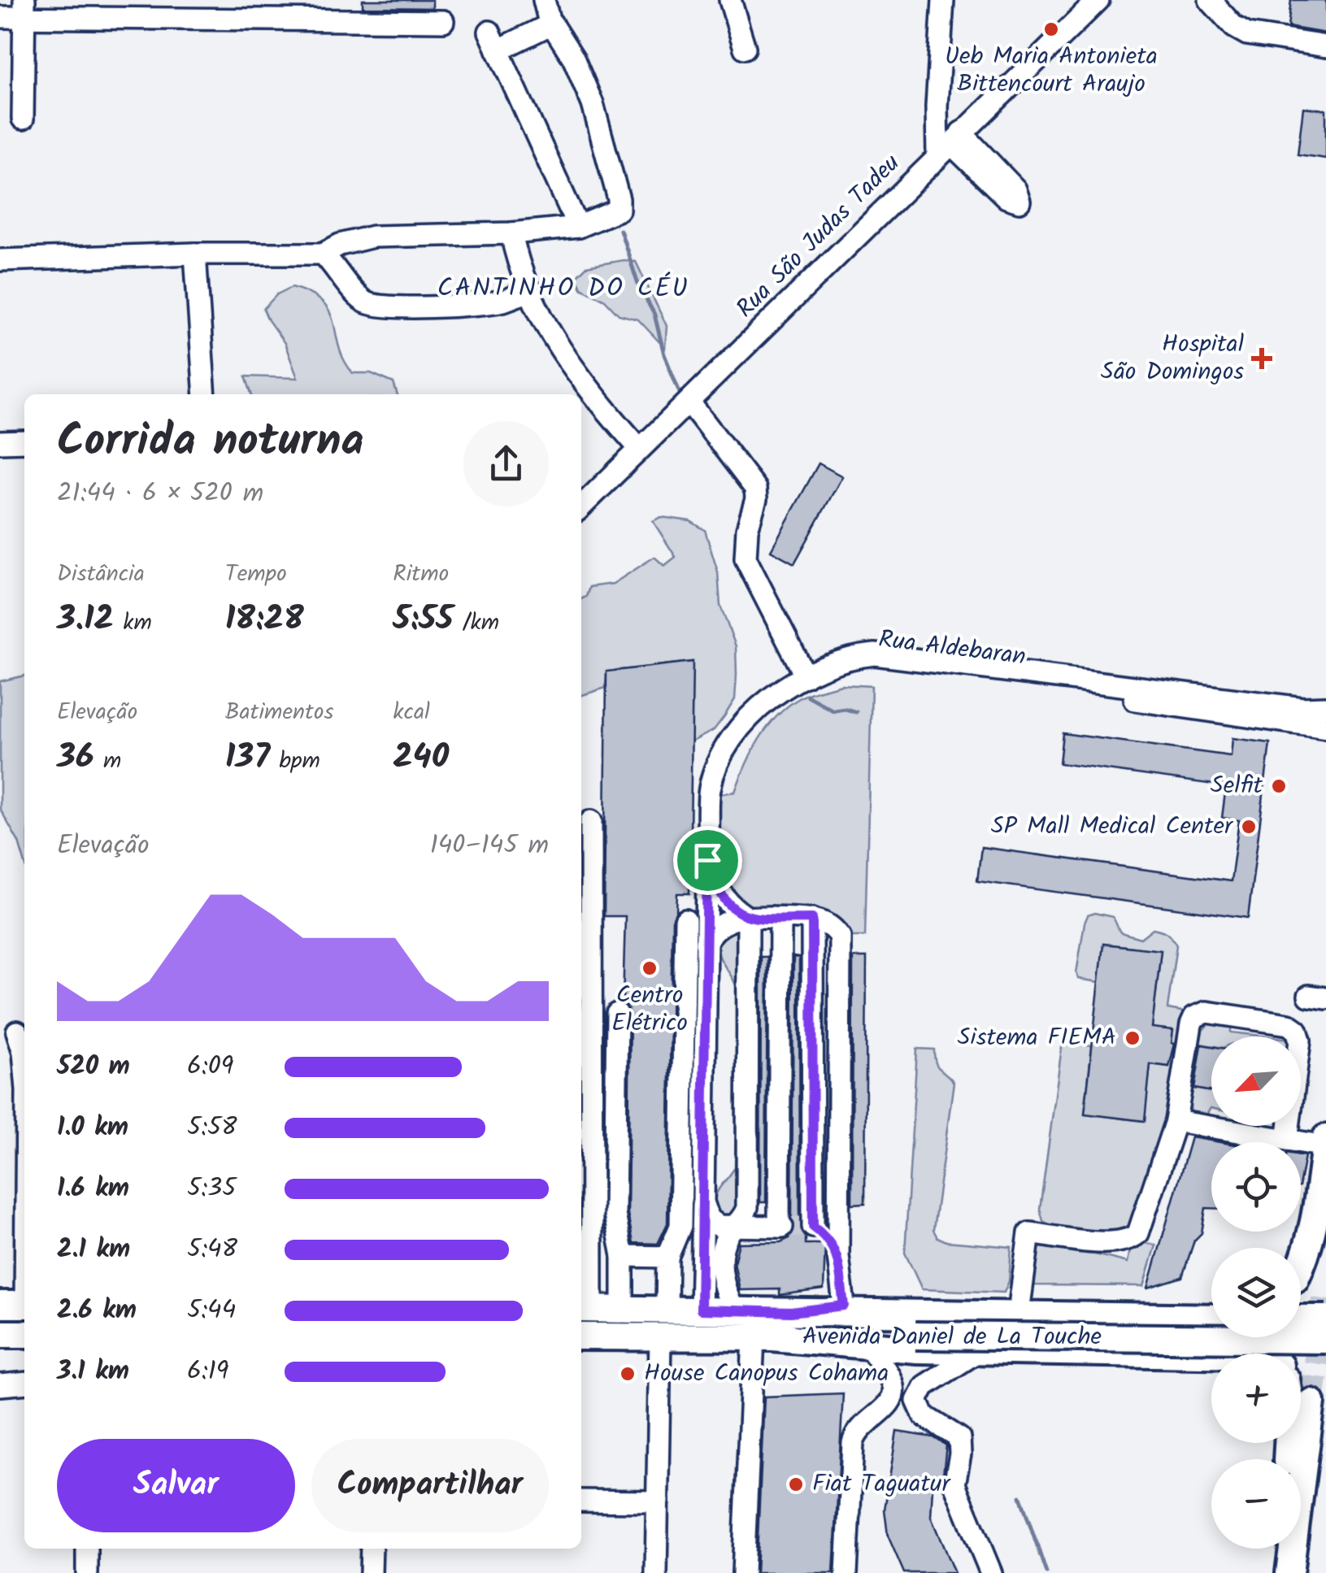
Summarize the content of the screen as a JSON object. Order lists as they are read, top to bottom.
{
  "streets": {
    "main road": ["Avenida Daniel de La Touche"],
    "street": ["Rua São Judas Tadeu", "Rua Aldebaran"]
  },
  "districts": ["CANTINHO DO CÉU"],
  "places": {
    "other": [
      "Ueb Maria Antonieta Bittencourt Araujo",
      "Selfit",
      "SP Mall Medical Center",
      "Centro Elétrico",
      "Sistema FIEMA",
      "House Canopus Cohama",
      "Fiat Taguatur"
    ],
    "health": ["Hospital São Domingos"]
  },
  "north": "bottom left",
  "page": {
    "heading": ["Corrida noturna", "21:44 · 6 × 520 m"],
    "stats": [
      ["Distância", "3.12 km"],
      ["Tempo", "18:28"],
      ["Ritmo", "5:55 /km"],
      ["Elevação", "36 m"],
      ["Batimentos", "137 bpm"],
      ["kcal", "240"]
    ],
    "chart": ["Elevação", "140–145 m"],
    "map_buttons": ["+", "−"],
    "list": [
      {
        "name": "520 m",
        "note": "6:09"
      },
      {
        "name": "1.0 km",
        "note": "5:58"
      },
      {
        "name": "1.6 km",
        "note": "5:35"
      },
      {
        "name": "2.1 km",
        "note": "5:48"
      },
      {
        "name": "2.6 km",
        "note": "5:44"
      },
      {
        "name": "3.1 km",
        "note": "6:19"
      }
    ],
    "buttons": ["Salvar", "Compartilhar"]
  }
}
